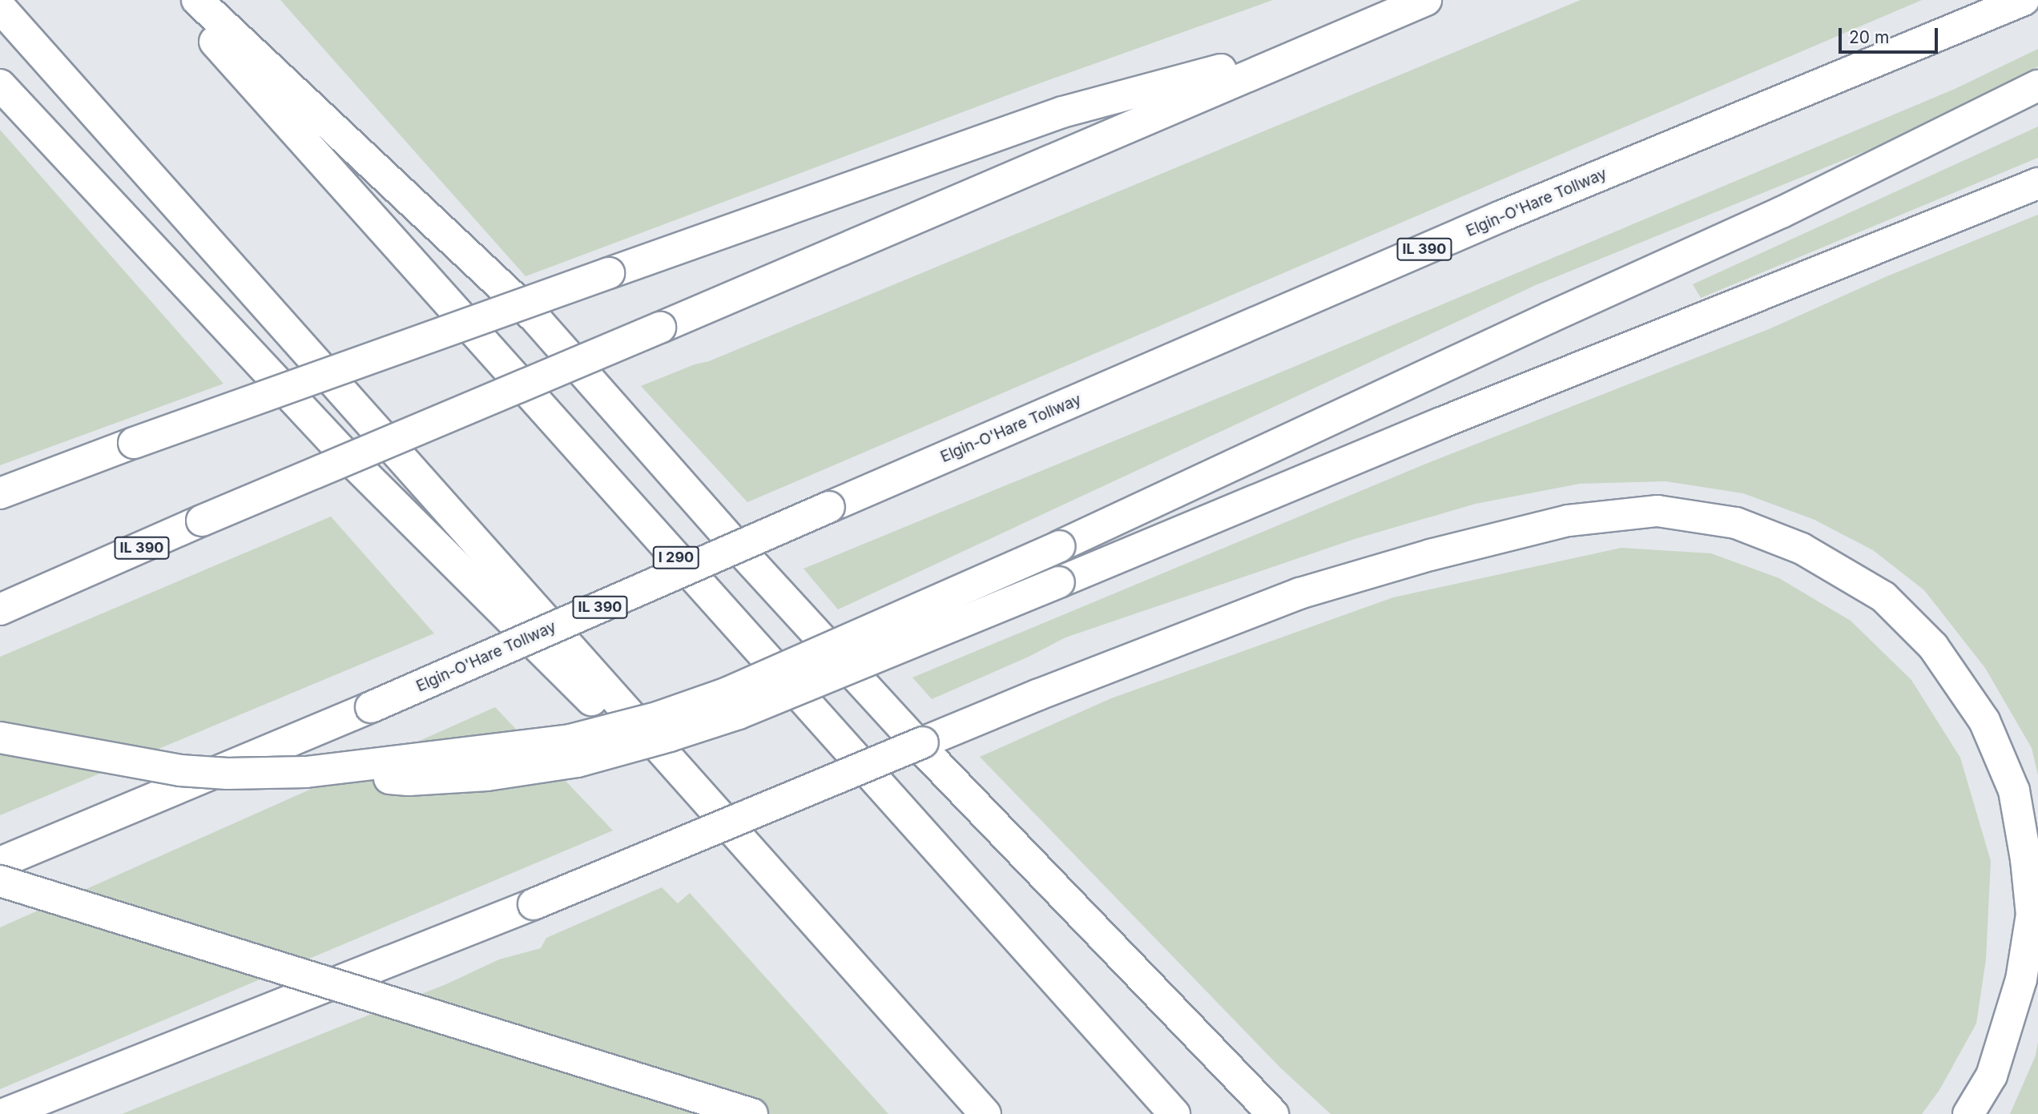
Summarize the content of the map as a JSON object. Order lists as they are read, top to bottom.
{
  "streets": {
    "highway": ["Elgin-O'Hare Tollway", "IL 390", "I 290"]
  },
  "scale_bar": "20 m"
}
